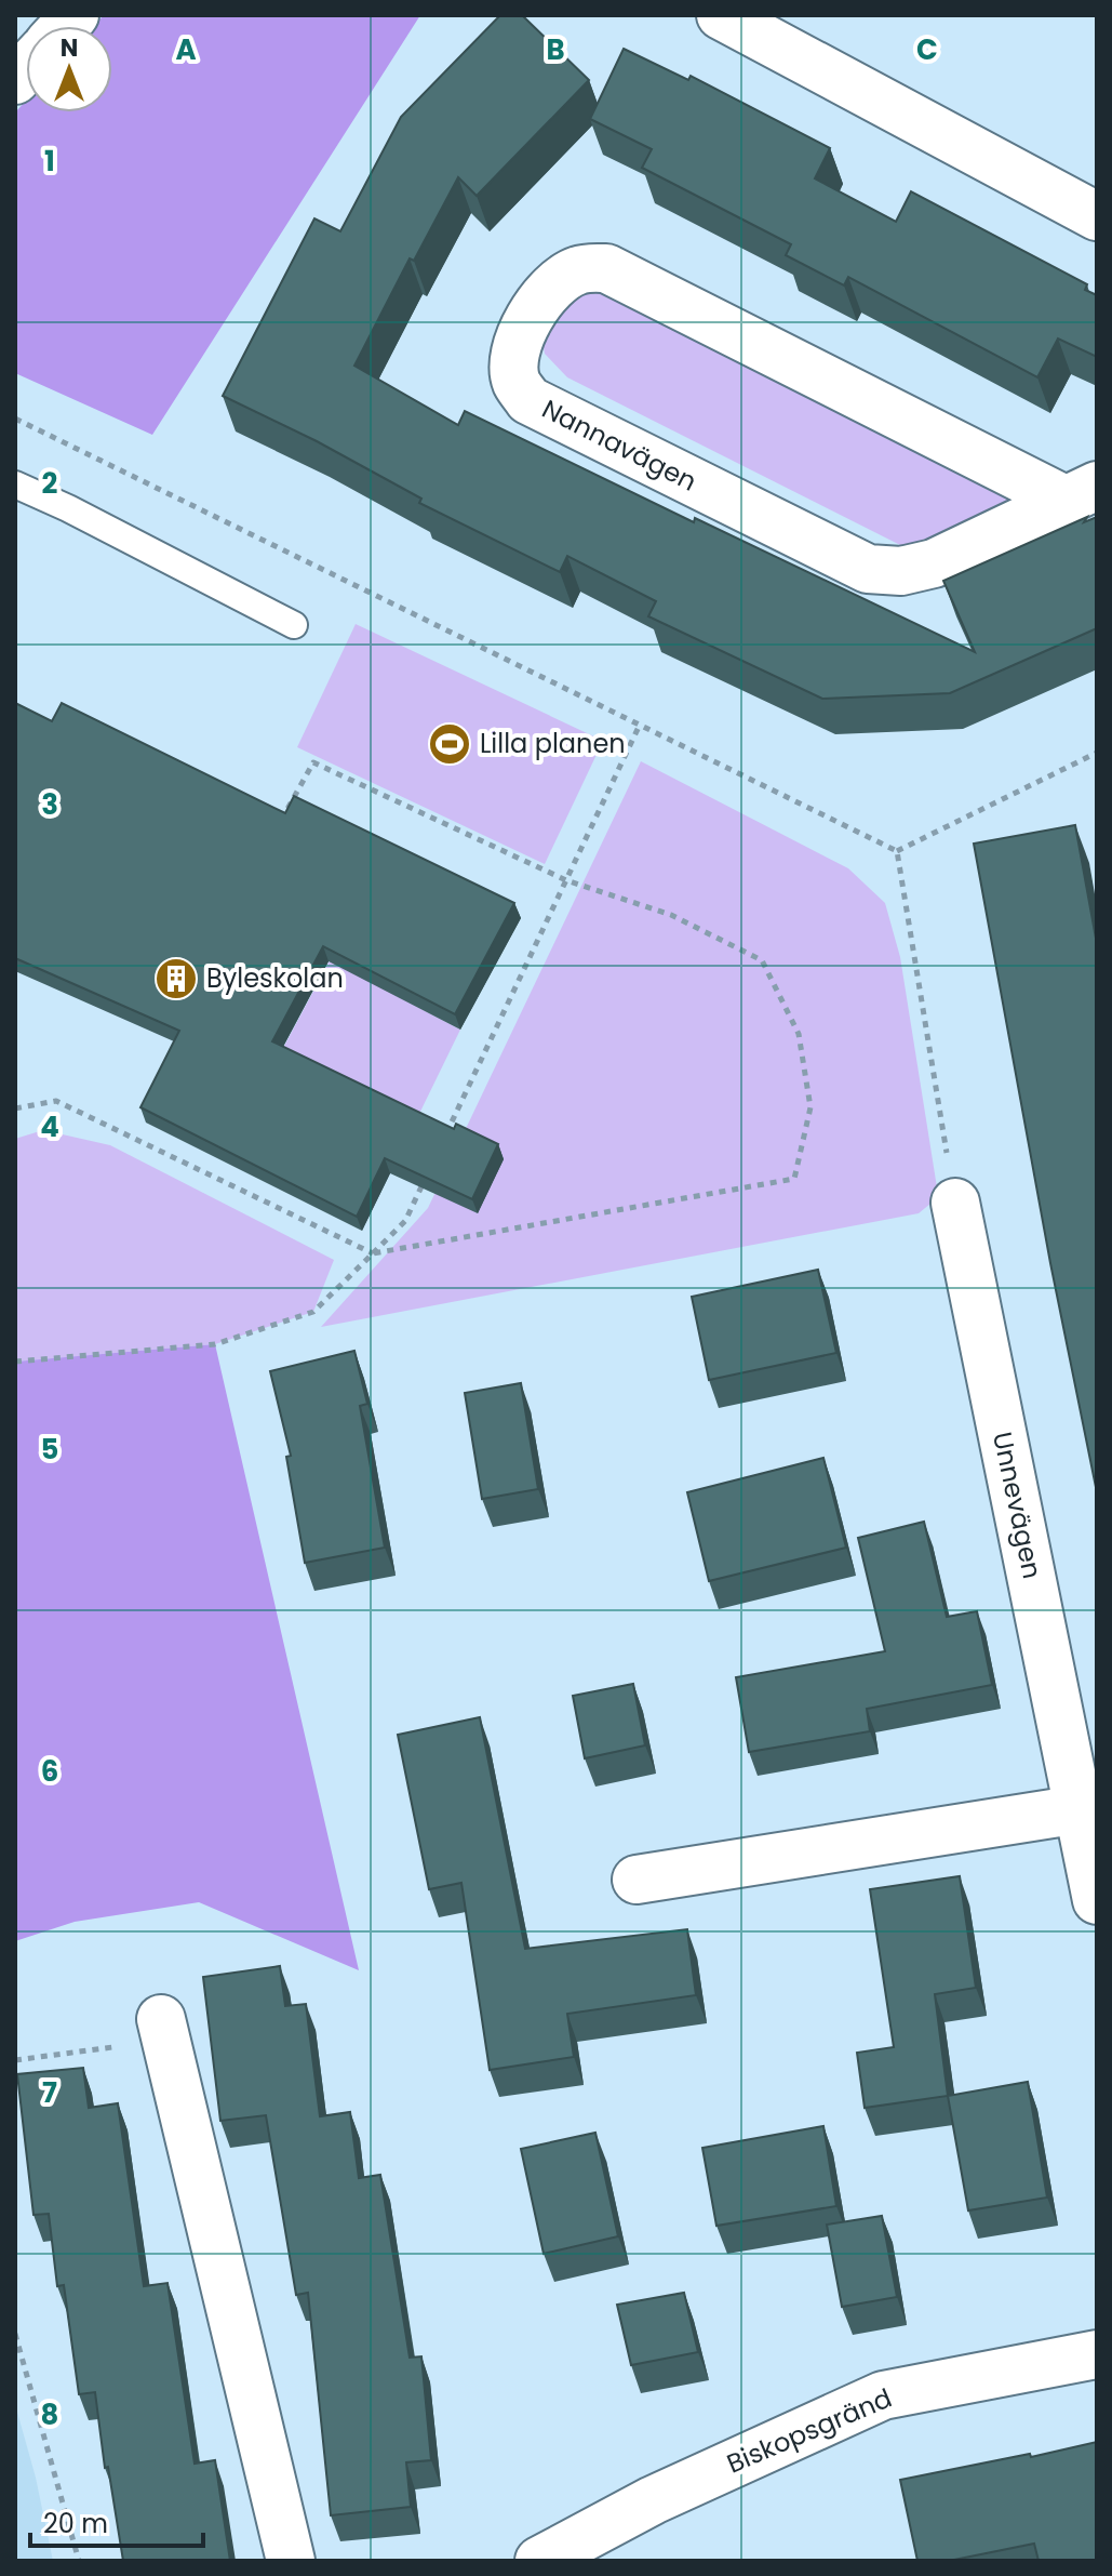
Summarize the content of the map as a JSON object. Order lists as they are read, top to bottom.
{
  "streets": {
    "street": ["Nannavägen", "Unnevägen", "Biskopsgränd"]
  },
  "places": {
    "sports": ["Lilla planen"],
    "building": ["Byleskolan"]
  },
  "scale_bar": "20 m",
  "north": "top",
  "grid": {
    "columns": ["A", "B", "C"],
    "rows": [
      "1",
      "2",
      "3",
      "4",
      "5",
      "6",
      "7",
      "8"
    ]
  }
}
